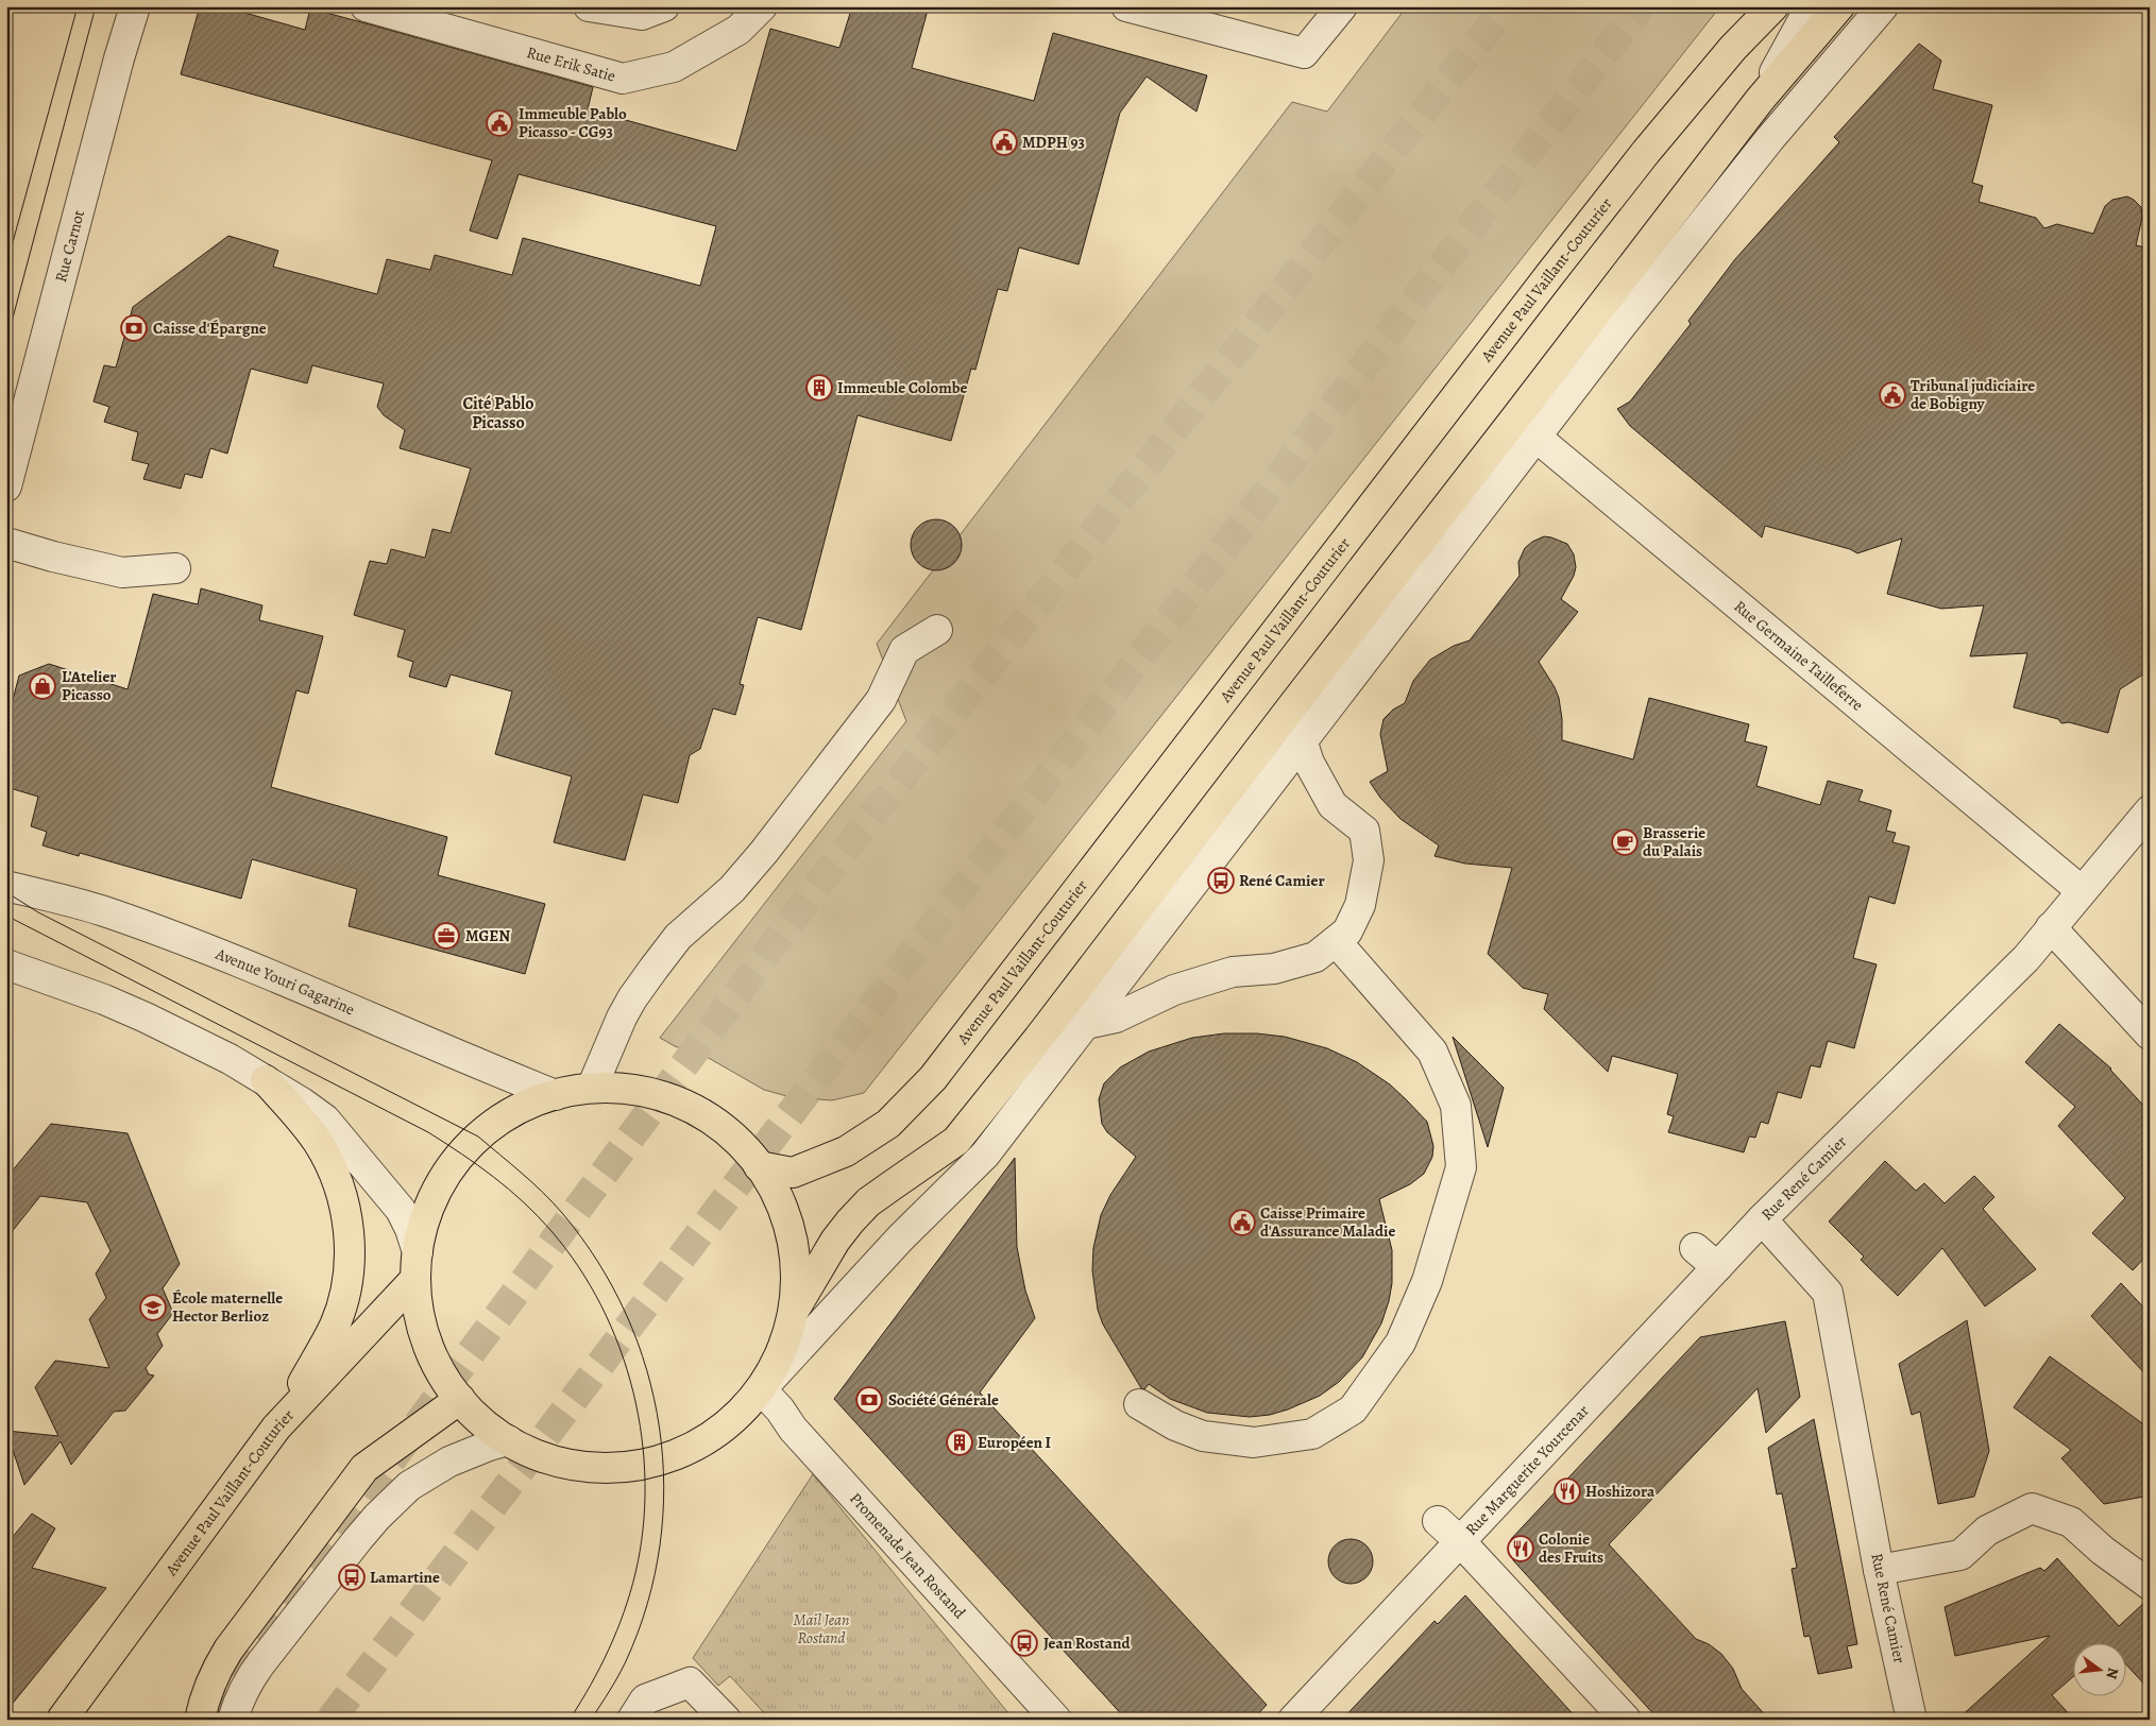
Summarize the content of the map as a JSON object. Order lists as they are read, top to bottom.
{
  "streets": {
    "main road": ["Avenue Paul Vaillant-Couturier"],
    "street": [
      "Rue Erik Satie",
      "Rue Carnot",
      "Rue Germaine Tailleferre",
      "Avenue Youri Gagarine",
      "Rue René Camier",
      "Rue Marguerite Yourcenar",
      "Promenade Jean Rostand"
    ]
  },
  "crossings": [
    ["Rue Germaine Tailleferre", "Rue René Camier"],
    ["Rue René Camier", "Rue Marguerite Yourcenar"]
  ],
  "districts": ["Cité Pablo Picasso"],
  "parks": ["Mail Jean Rostand"],
  "places": {
    "public building": [
      "Immeuble Pablo Picasso - CG93",
      "MDPH 93",
      "Tribunal judiciaire de Bobigny",
      "Caisse Primaire d'Assurance Maladie"
    ],
    "bank": ["Caisse d'Épargne", "Société Générale"],
    "building": ["Immeuble Colombe", "Européen I"],
    "shop": ["L’Atelier Picasso"],
    "cafe": ["Brasserie du Palais"],
    "bus stop": ["René Camier", "Lamartine", "Jean Rostand"],
    "office": ["MGEN"],
    "school or university": ["École maternelle Hector Berlioz"],
    "restaurant": ["Hoshizora", "Colonie des Fruits"]
  },
  "north": "right"
}
